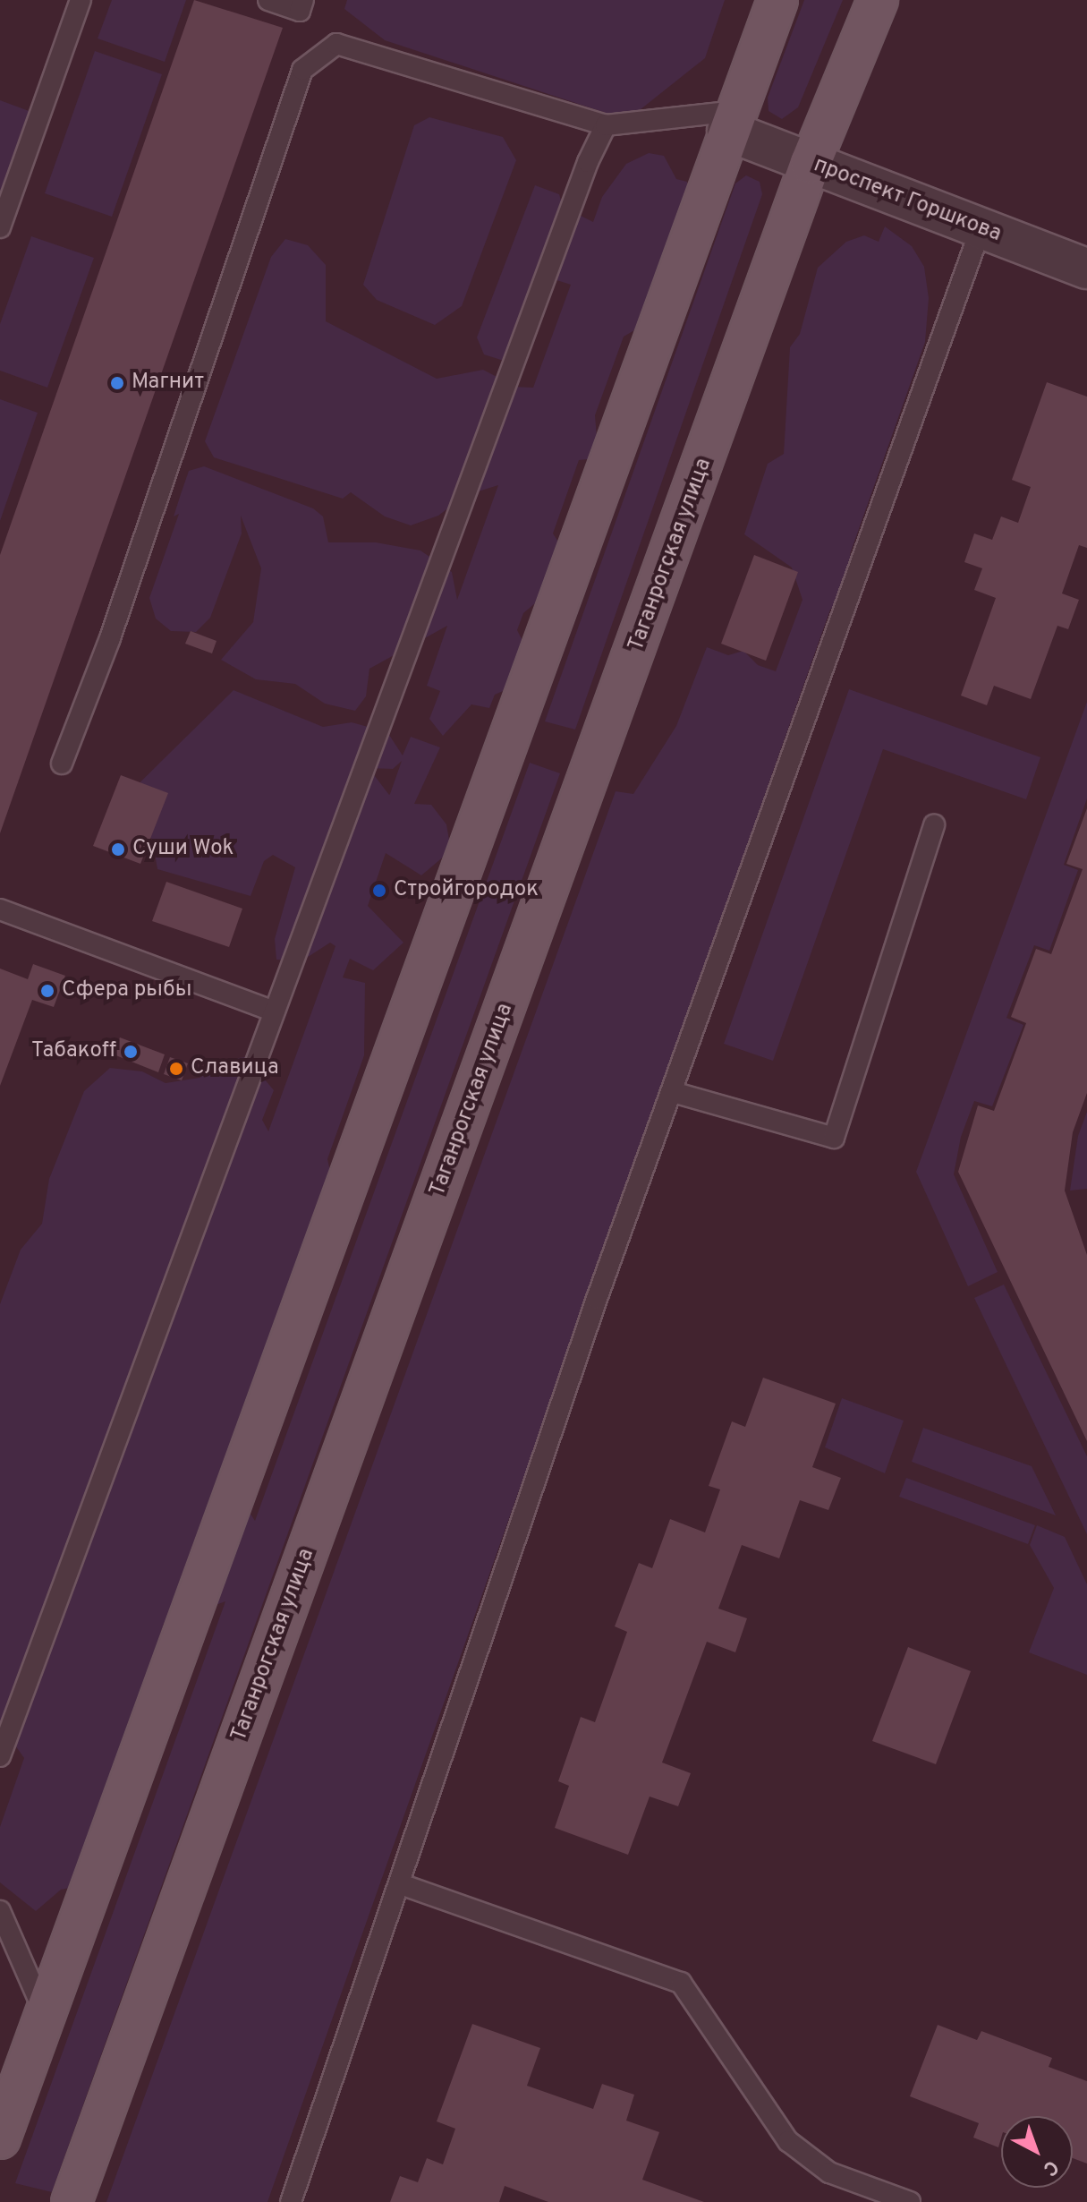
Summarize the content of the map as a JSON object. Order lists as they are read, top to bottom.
{
  "streets": {
    "main road": ["Таганрогская улица"],
    "street": ["проспект Горшкова"]
  },
  "crossings": [
    ["проспект Горшкова", "Таганрогская улица"]
  ],
  "places": [
    "Магнит",
    "Суши Wok",
    "Стройгородок",
    "Сфера рыбы",
    "Табакoff",
    "Славица"
  ],
  "north": "bottom right"
}
